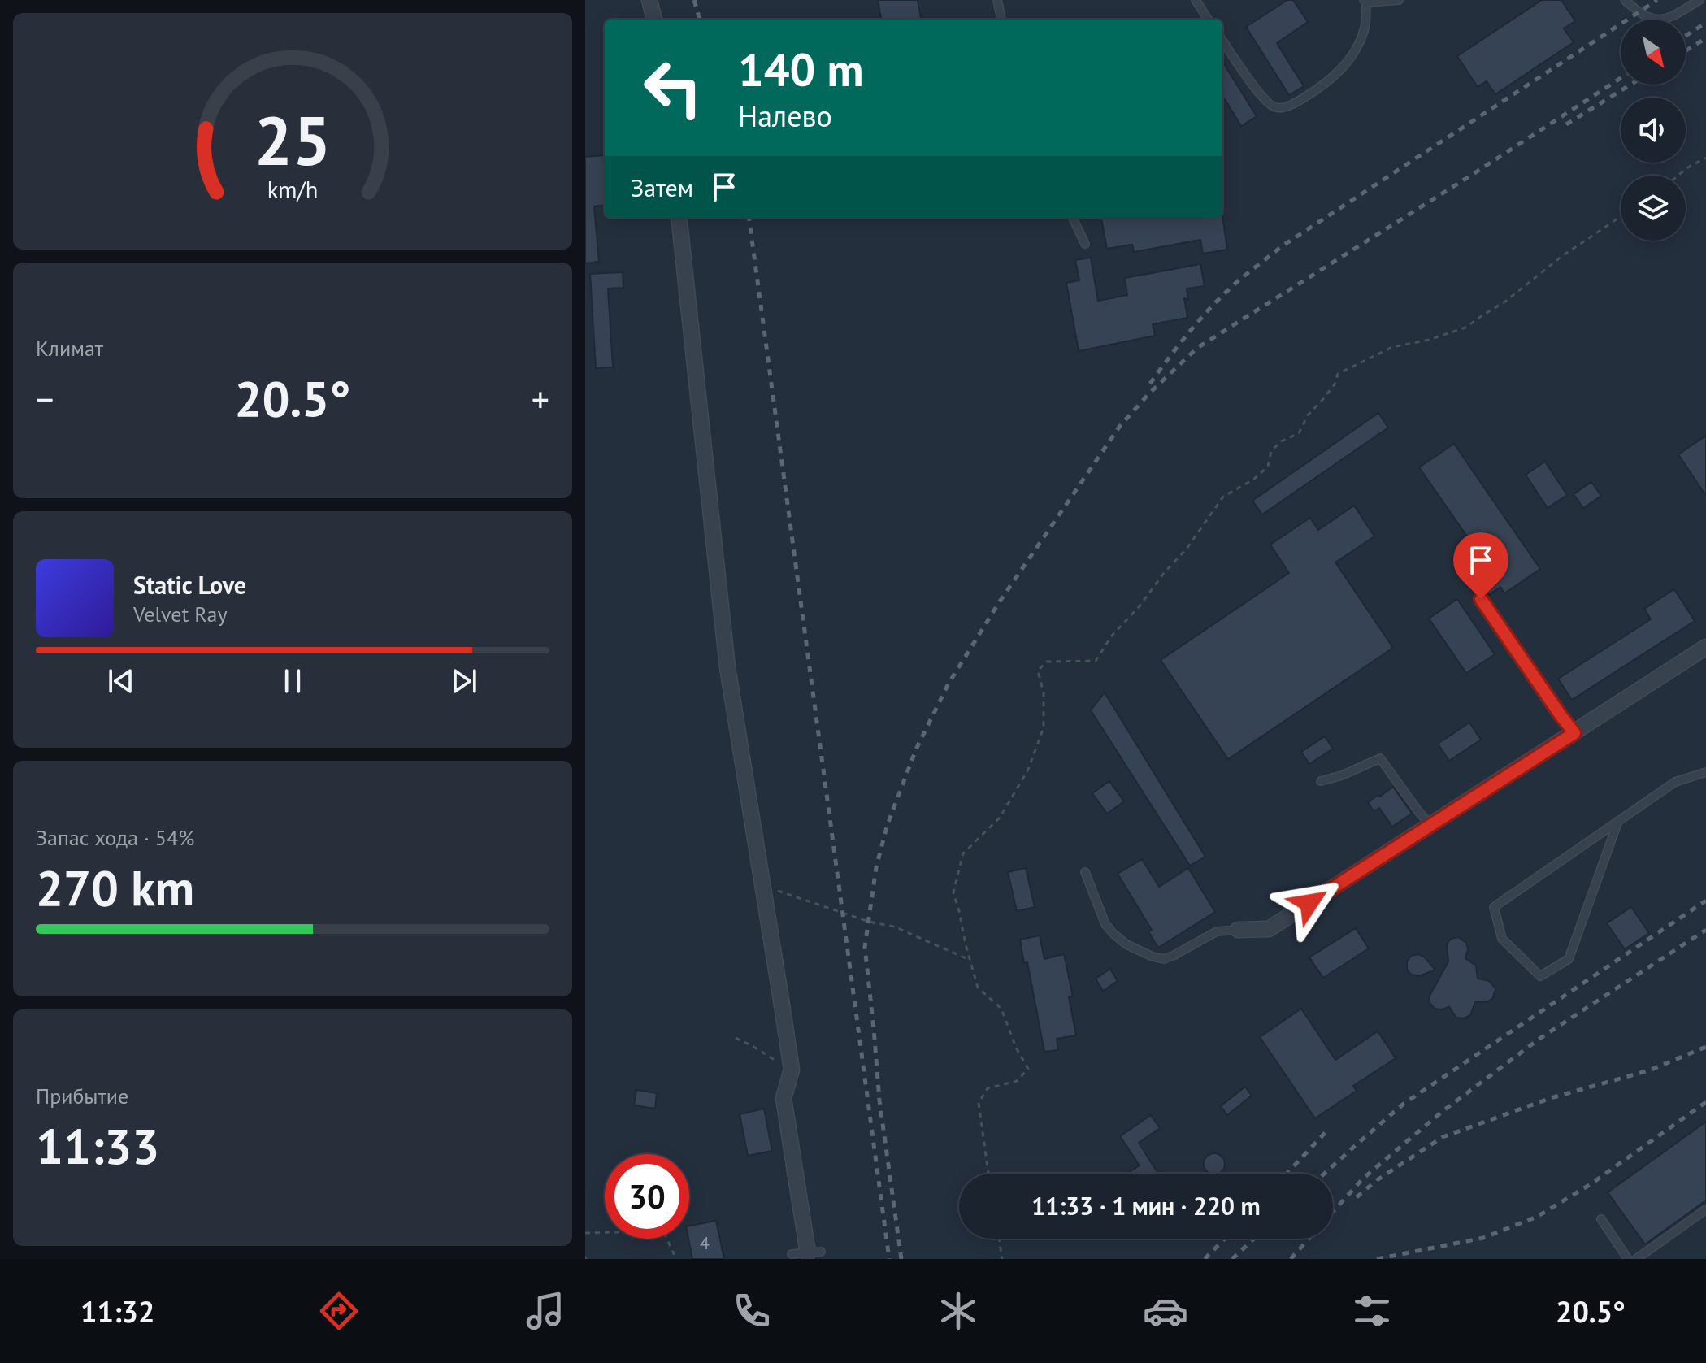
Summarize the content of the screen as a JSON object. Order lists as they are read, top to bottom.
{
  "house_numbers": ["4"],
  "north": "bottom right",
  "page": {
    "turn": ["140 m", "Налево"],
    "then": "Затем",
    "tile": [
      "Климат",
      ["Запас хода · 54%", "270 km"],
      ["Прибытие", "11:33"]
    ],
    "heat": ["−", "20.5°", "+"],
    "song": ["Static Love", "Velvet Ray"],
    "limit": "30",
    "trip": "11:33 · 1 мин · 220 m",
    "tabs": ["11:32", "20.5°"],
    "gauge": ["25", "km/h"]
  }
}
